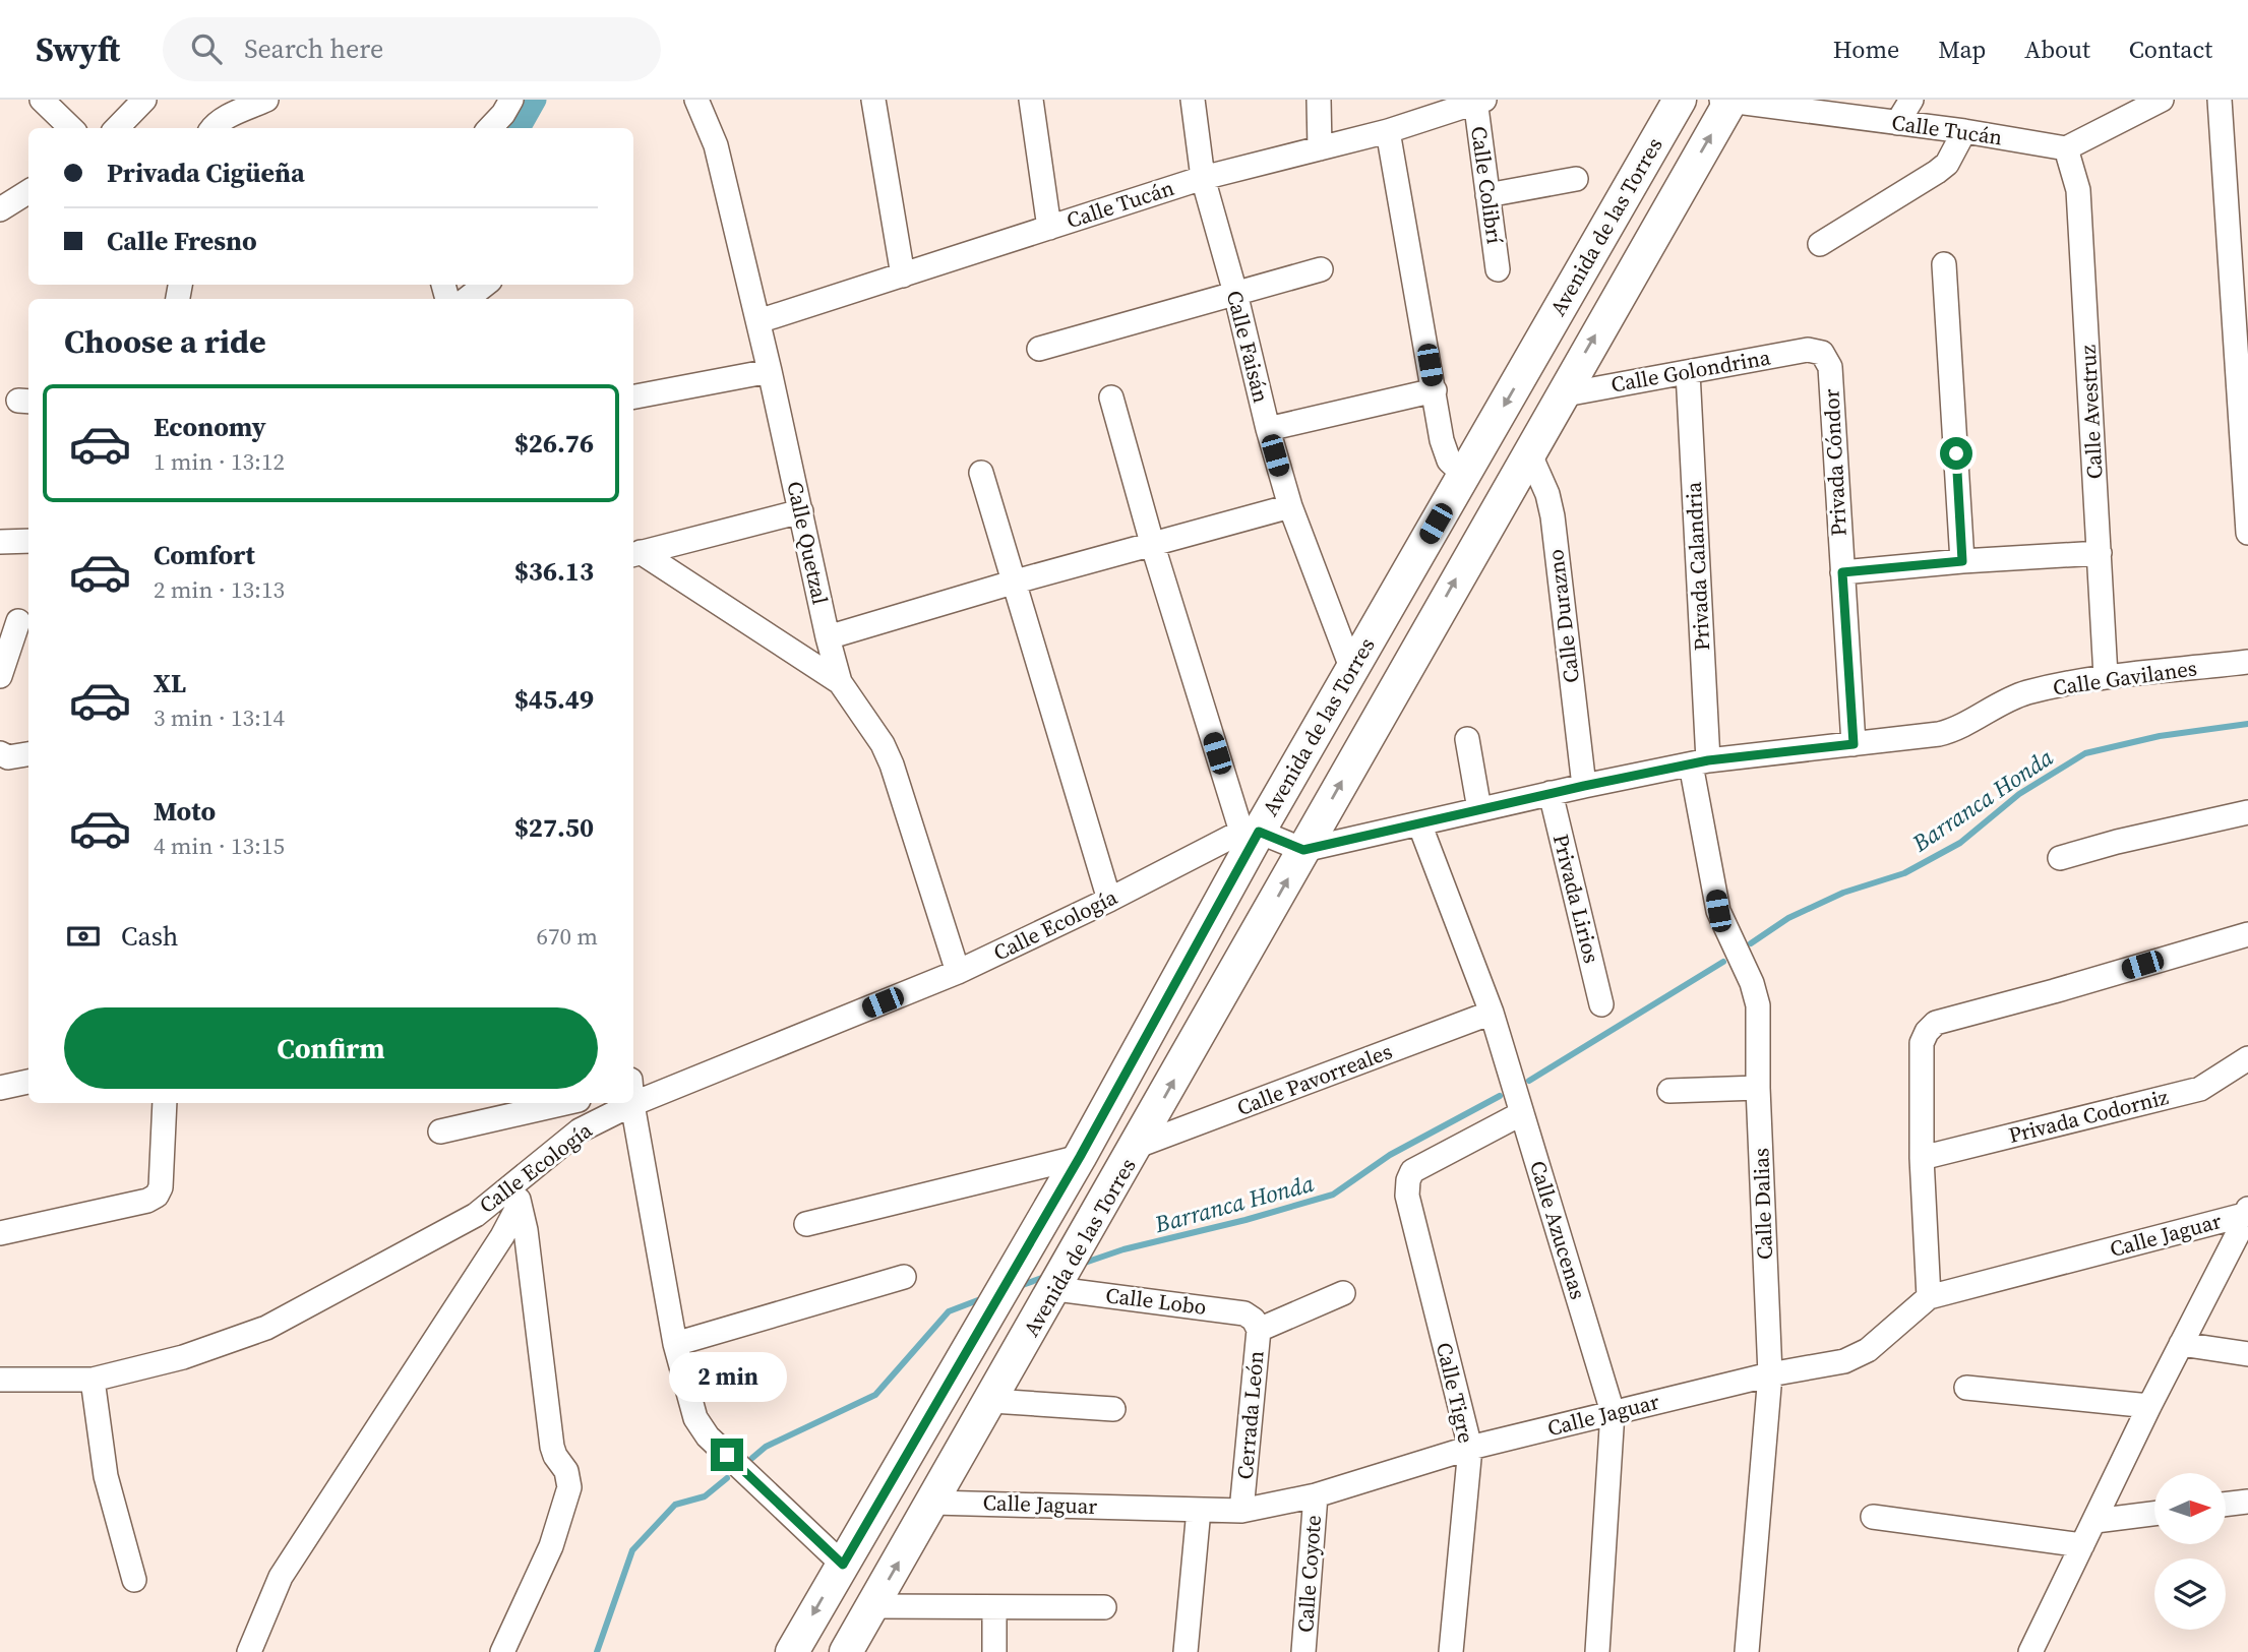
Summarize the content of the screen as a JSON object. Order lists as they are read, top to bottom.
{
  "streets": {
    "main road": ["Avenida de las Torres"],
    "street": [
      "Calle Tucán",
      "Calle Colibrí",
      "Calle Faisán",
      "Calle Golondrina",
      "Calle Avestruz",
      "Privada Cóndor",
      "Calle Quetzal",
      "Privada Calandria",
      "Calle Durazno",
      "Calle Gavilanes",
      "Privada Lirios",
      "Calle Ecología",
      "Calle Pavorreales",
      "Privada Codorniz",
      "Calle Dalias",
      "Calle Azucenas",
      "Calle Jaguar",
      "Calle Lobo",
      "Calle Tigre",
      "Cerrada León",
      "Calle Coyote"
    ]
  },
  "crossings": [
    ["Calle Tucán", "Calle Colibrí"],
    ["Calle Tucán", "Avenida de las Torres"],
    ["Calle Tucán", "Calle Faisán"],
    ["Calle Tucán", "Calle Avestruz"],
    ["Calle Tucán", "Calle Quetzal"],
    ["Avenida de las Torres", "Calle Faisán"],
    ["Avenida de las Torres", "Calle Golondrina"],
    ["Avenida de las Torres", "Calle Durazno"],
    ["Avenida de las Torres", "Calle Gavilanes"],
    ["Avenida de las Torres", "Calle Ecología"],
    ["Avenida de las Torres", "Calle Pavorreales"],
    ["Avenida de las Torres", "Calle Jaguar"],
    ["Avenida de las Torres", "Calle Lobo"],
    ["Calle Golondrina", "Privada Cóndor"],
    ["Calle Golondrina", "Privada Calandria"],
    ["Calle Avestruz", "Calle Gavilanes"],
    ["Privada Cóndor", "Calle Gavilanes"],
    ["Calle Quetzal", "Calle Ecología"],
    ["Privada Calandria", "Calle Gavilanes"],
    ["Privada Calandria", "Calle Dalias"],
    ["Calle Durazno", "Calle Gavilanes"],
    ["Calle Gavilanes", "Privada Lirios"],
    ["Calle Gavilanes", "Calle Dalias"],
    ["Calle Gavilanes", "Calle Azucenas"],
    ["Calle Pavorreales", "Calle Azucenas"],
    ["Calle Dalias", "Calle Jaguar"],
    ["Calle Azucenas", "Calle Jaguar"],
    ["Calle Azucenas", "Calle Tigre"],
    ["Calle Jaguar", "Calle Tigre"],
    ["Calle Jaguar", "Cerrada León"],
    ["Calle Jaguar", "Calle Coyote"],
    ["Calle Lobo", "Cerrada León"]
  ],
  "water": ["Barranca Honda"],
  "north": "right",
  "page": {
    "header": "Swyft",
    "search": "Search here",
    "nav": [
      "Home",
      "Map",
      "About",
      "Contact"
    ],
    "banner": ["Privada Cigüeña", "Calle Fresno"],
    "heading": "Choose a ride",
    "list": [
      {
        "name": "Economy",
        "note": "1 min · 13:12",
        "value": "$26.76"
      },
      {
        "name": "Comfort",
        "note": "2 min · 13:13",
        "value": "$36.13"
      },
      {
        "name": "XL",
        "note": "3 min · 13:14",
        "value": "$45.49"
      },
      {
        "name": "Moto",
        "note": "4 min · 13:15",
        "value": "$27.50"
      }
    ],
    "pay": ["Cash", "670 m"],
    "buttons": "Confirm",
    "bubble": "2 min"
  }
}
